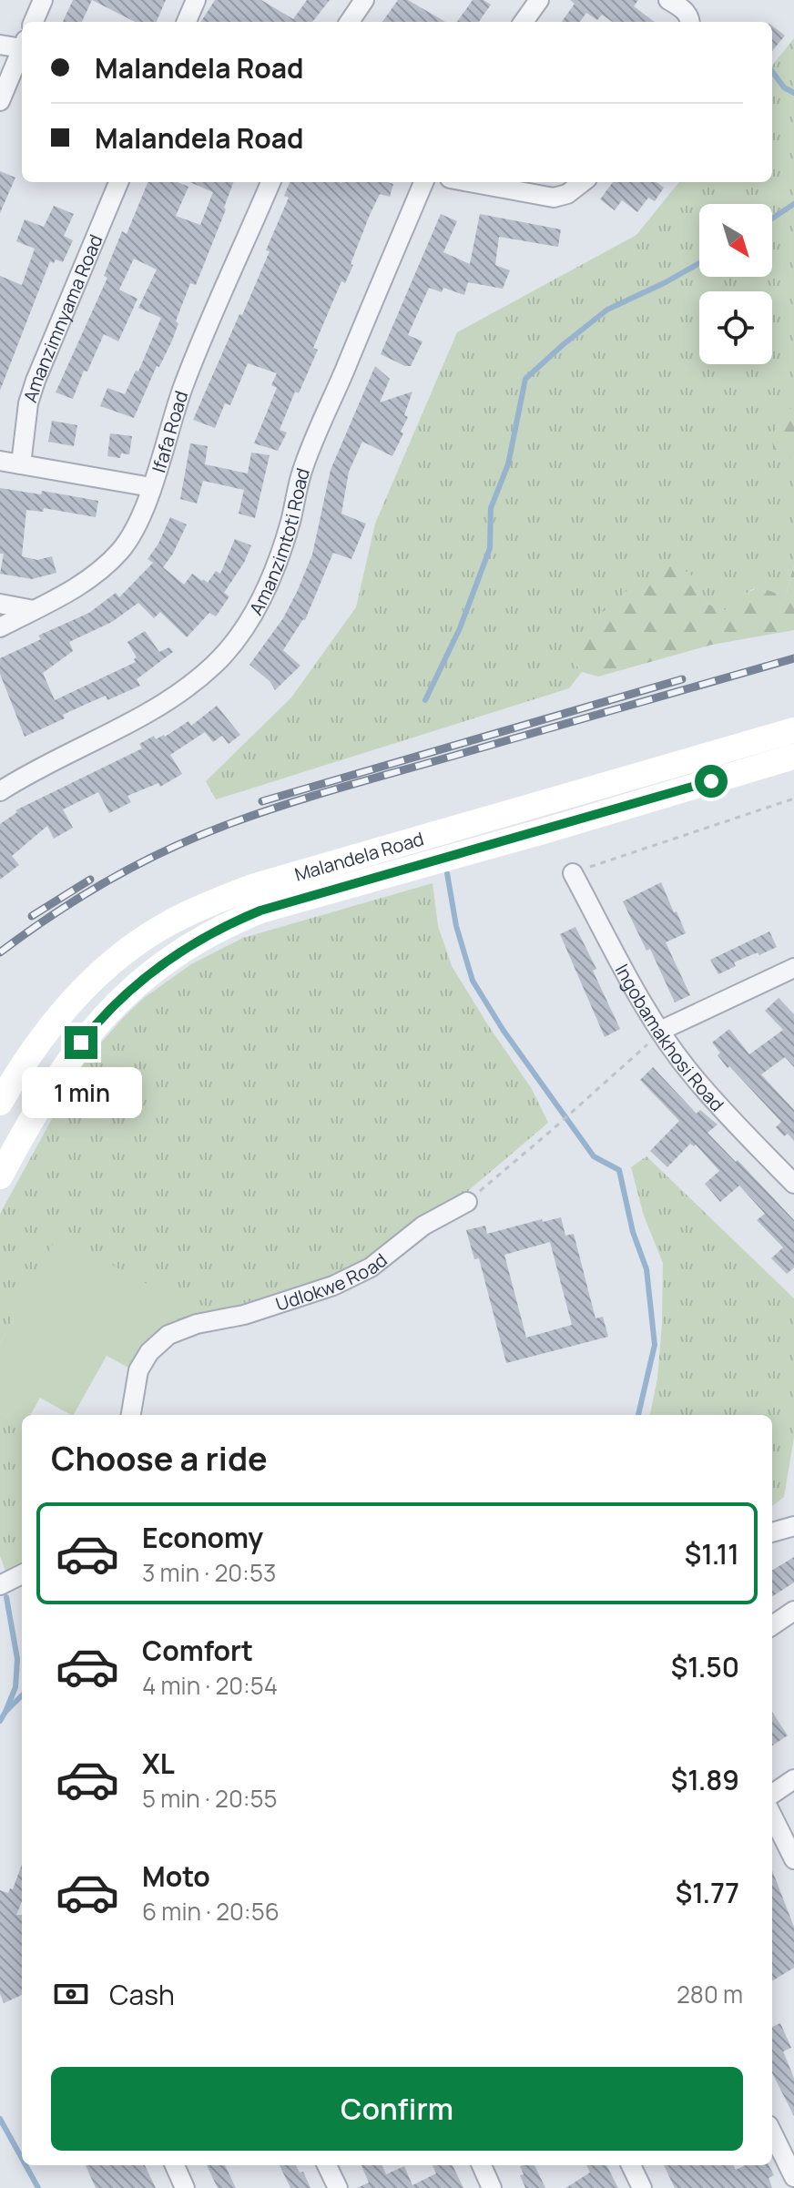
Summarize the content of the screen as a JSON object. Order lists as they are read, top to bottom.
{
  "streets": {
    "main road": ["Malandela Road"],
    "street": [
      "Amanzimnyama Road",
      "Ifafa Road",
      "Amanzimtoti Road",
      "Ingobamakhosi Road",
      "Udlokwe Road"
    ]
  },
  "north": "bottom right",
  "page": {
    "banner": ["Malandela Road", "Malandela Road"],
    "bubble": "1 min",
    "heading": "Choose a ride",
    "list": [
      {
        "name": "Economy",
        "note": "3 min · 20:53",
        "value": "$1.11"
      },
      {
        "name": "Comfort",
        "note": "4 min · 20:54",
        "value": "$1.50"
      },
      {
        "name": "XL",
        "note": "5 min · 20:55",
        "value": "$1.89"
      },
      {
        "name": "Moto",
        "note": "6 min · 20:56",
        "value": "$1.77"
      }
    ],
    "pay": ["Cash", "280 m"],
    "buttons": "Confirm"
  }
}
